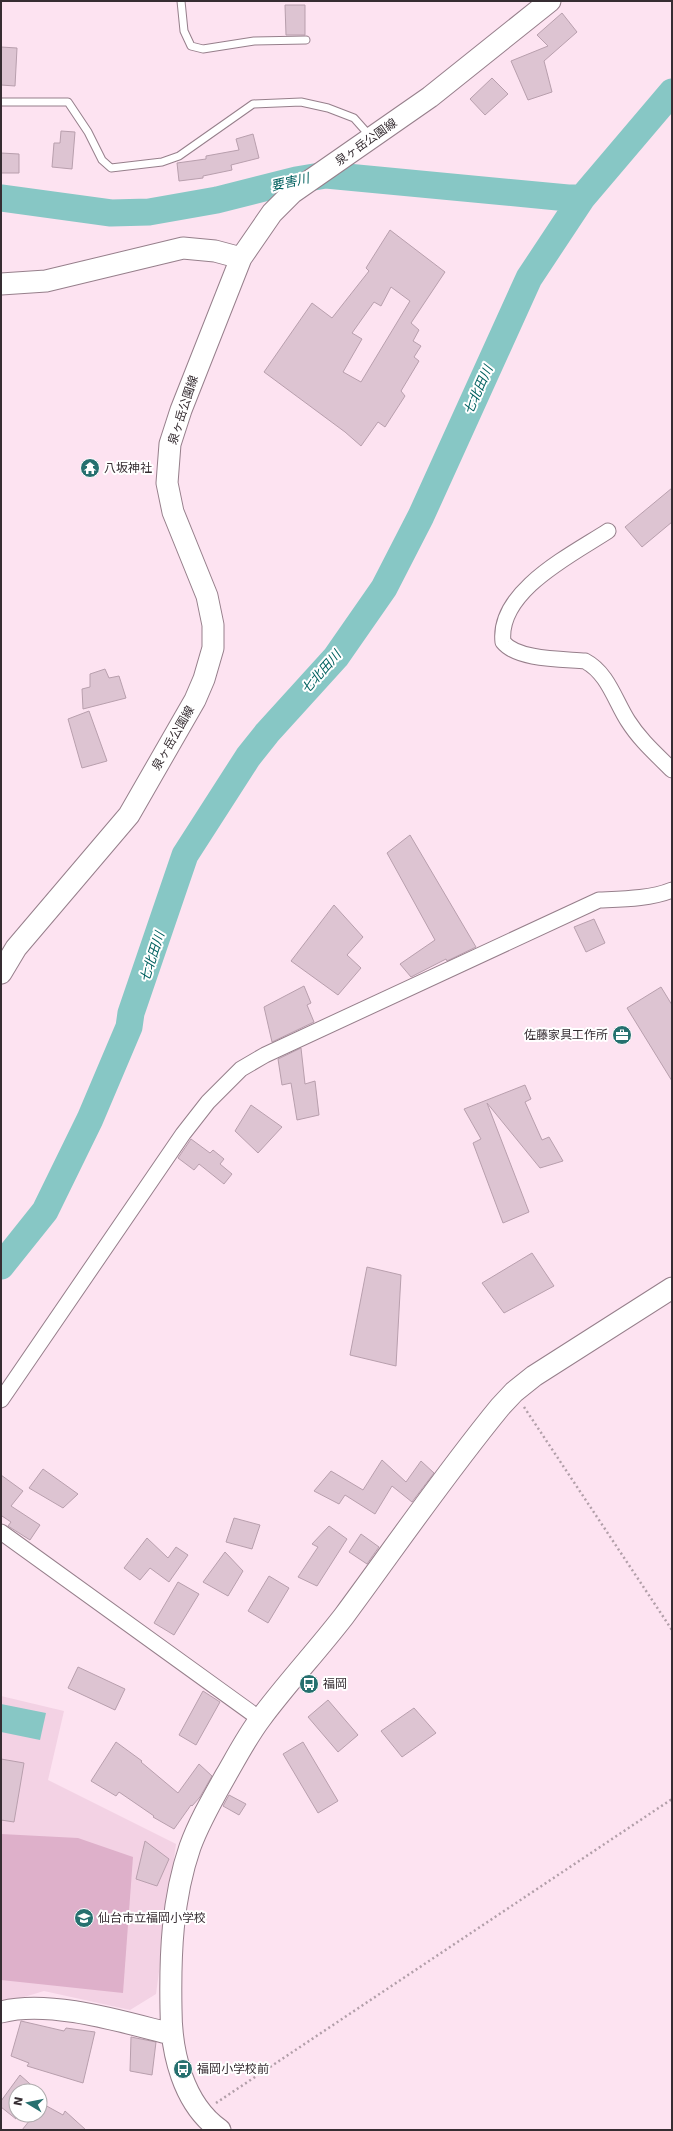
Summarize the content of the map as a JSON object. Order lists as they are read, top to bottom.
{
  "streets": {
    "street": ["泉ヶ岳公園線"]
  },
  "water": ["要害川", "七北田川"],
  "places": {
    "temple": ["八坂神社"],
    "office": ["佐藤家具工作所"],
    "bus stop": ["福岡", "福岡小学校前"],
    "school or university": ["仙台市立福岡小学校"]
  },
  "north": "left"
}
